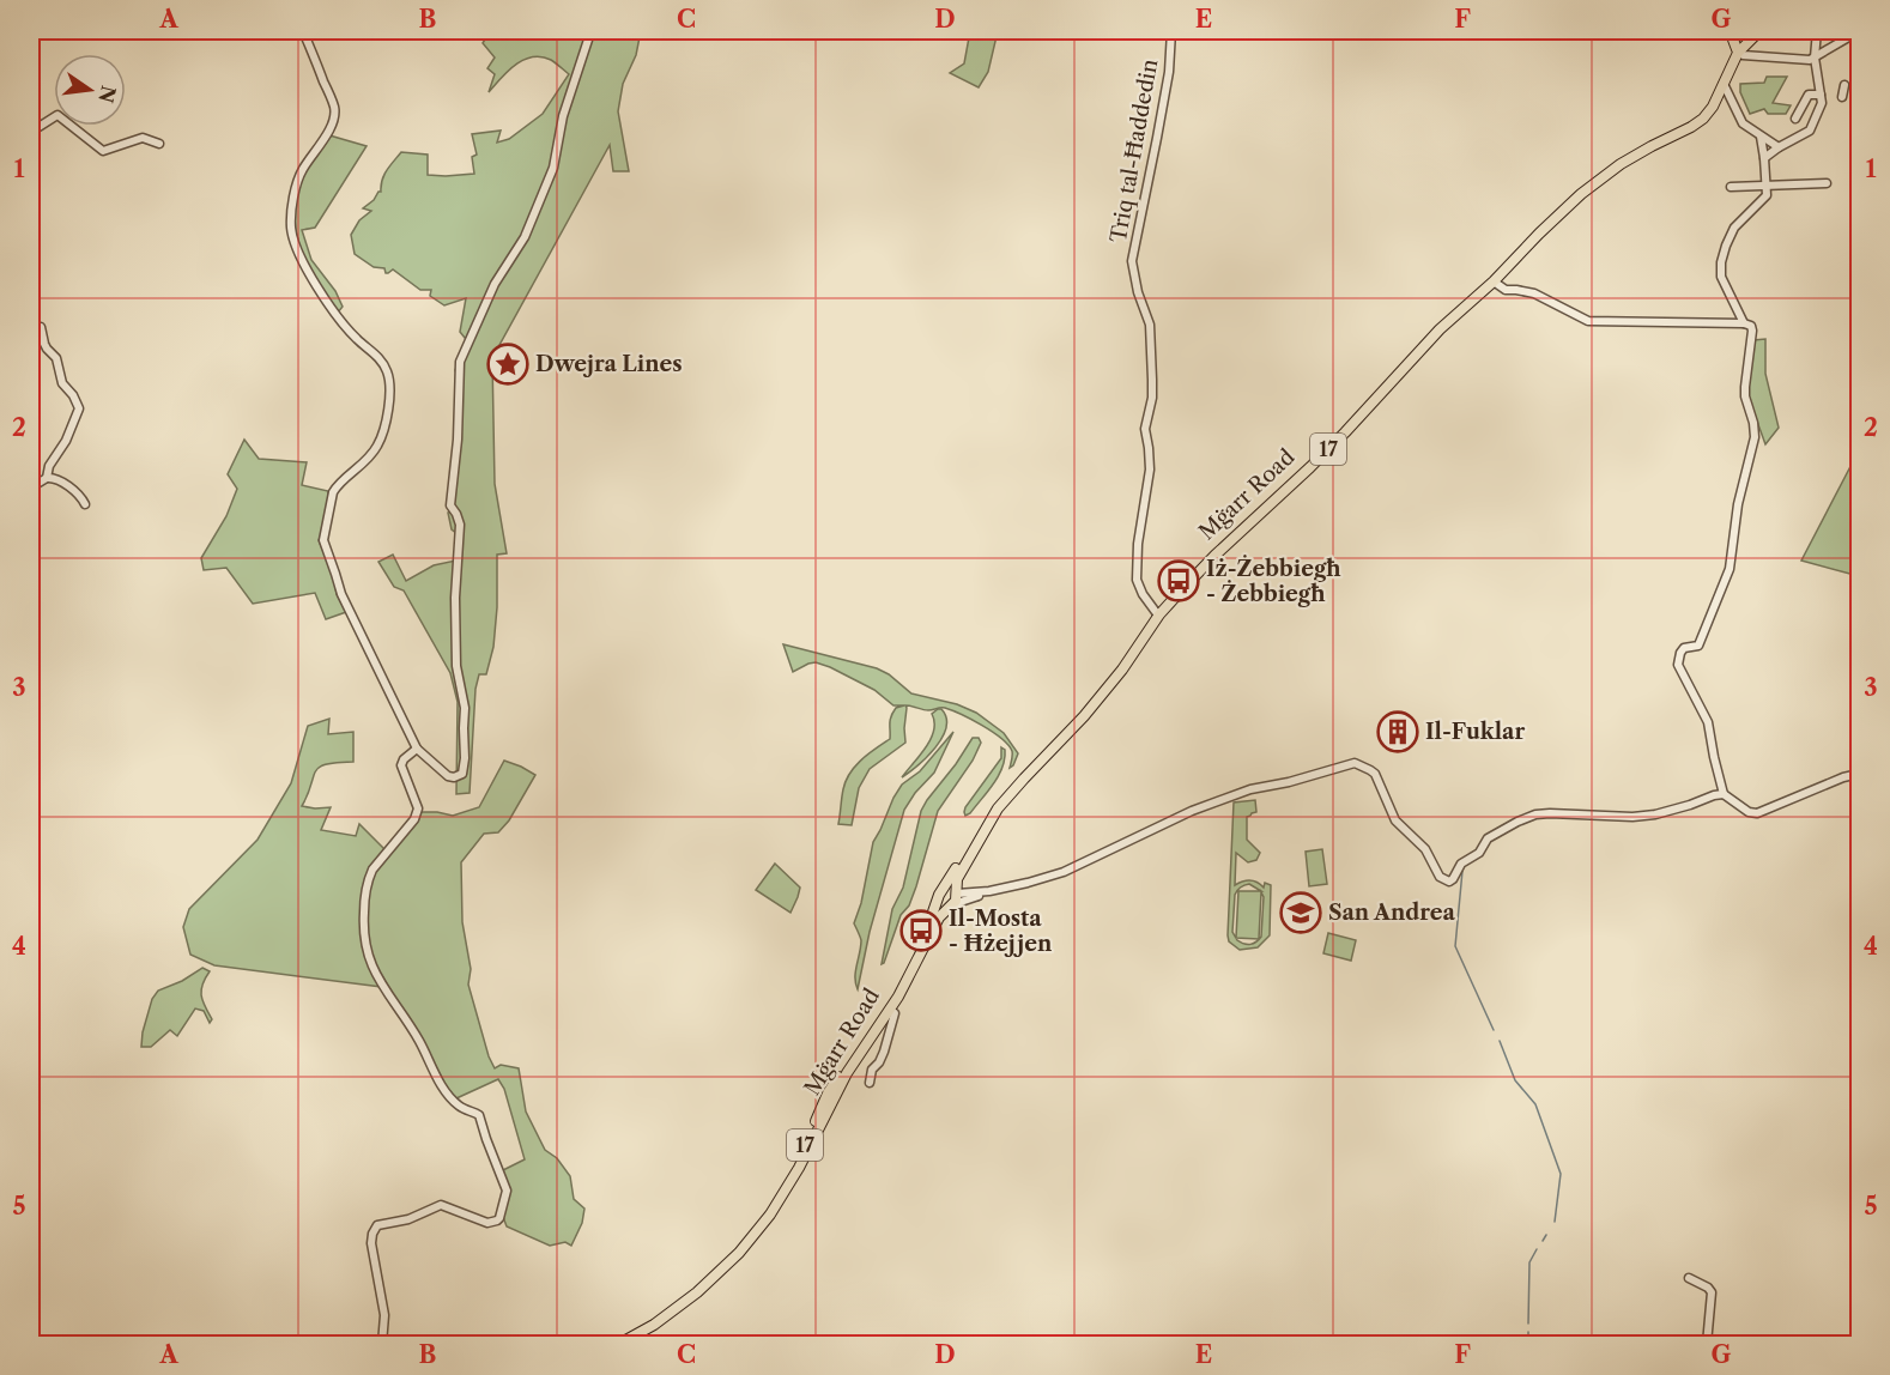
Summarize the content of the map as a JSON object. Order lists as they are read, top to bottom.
{
  "streets": {
    "main road": ["17", "Mġarr Road"],
    "street": ["Triq tal-Ħaddedin"]
  },
  "crossings": [
    ["Triq tal-Ħaddedin", "Mġarr Road"]
  ],
  "places": {
    "place": ["Dwejra Lines"],
    "bus stop": ["Iż-Żebbiegħ - Żebbiegħ", "Il-Mosta - Ħżejjen"],
    "building": ["Il-Fuklar"],
    "school or university": ["San Andrea"]
  },
  "north": "right",
  "grid": {
    "columns": [
      "A",
      "B",
      "C",
      "D",
      "E",
      "F",
      "G"
    ],
    "rows": [
      "1",
      "2",
      "3",
      "4",
      "5"
    ]
  }
}
